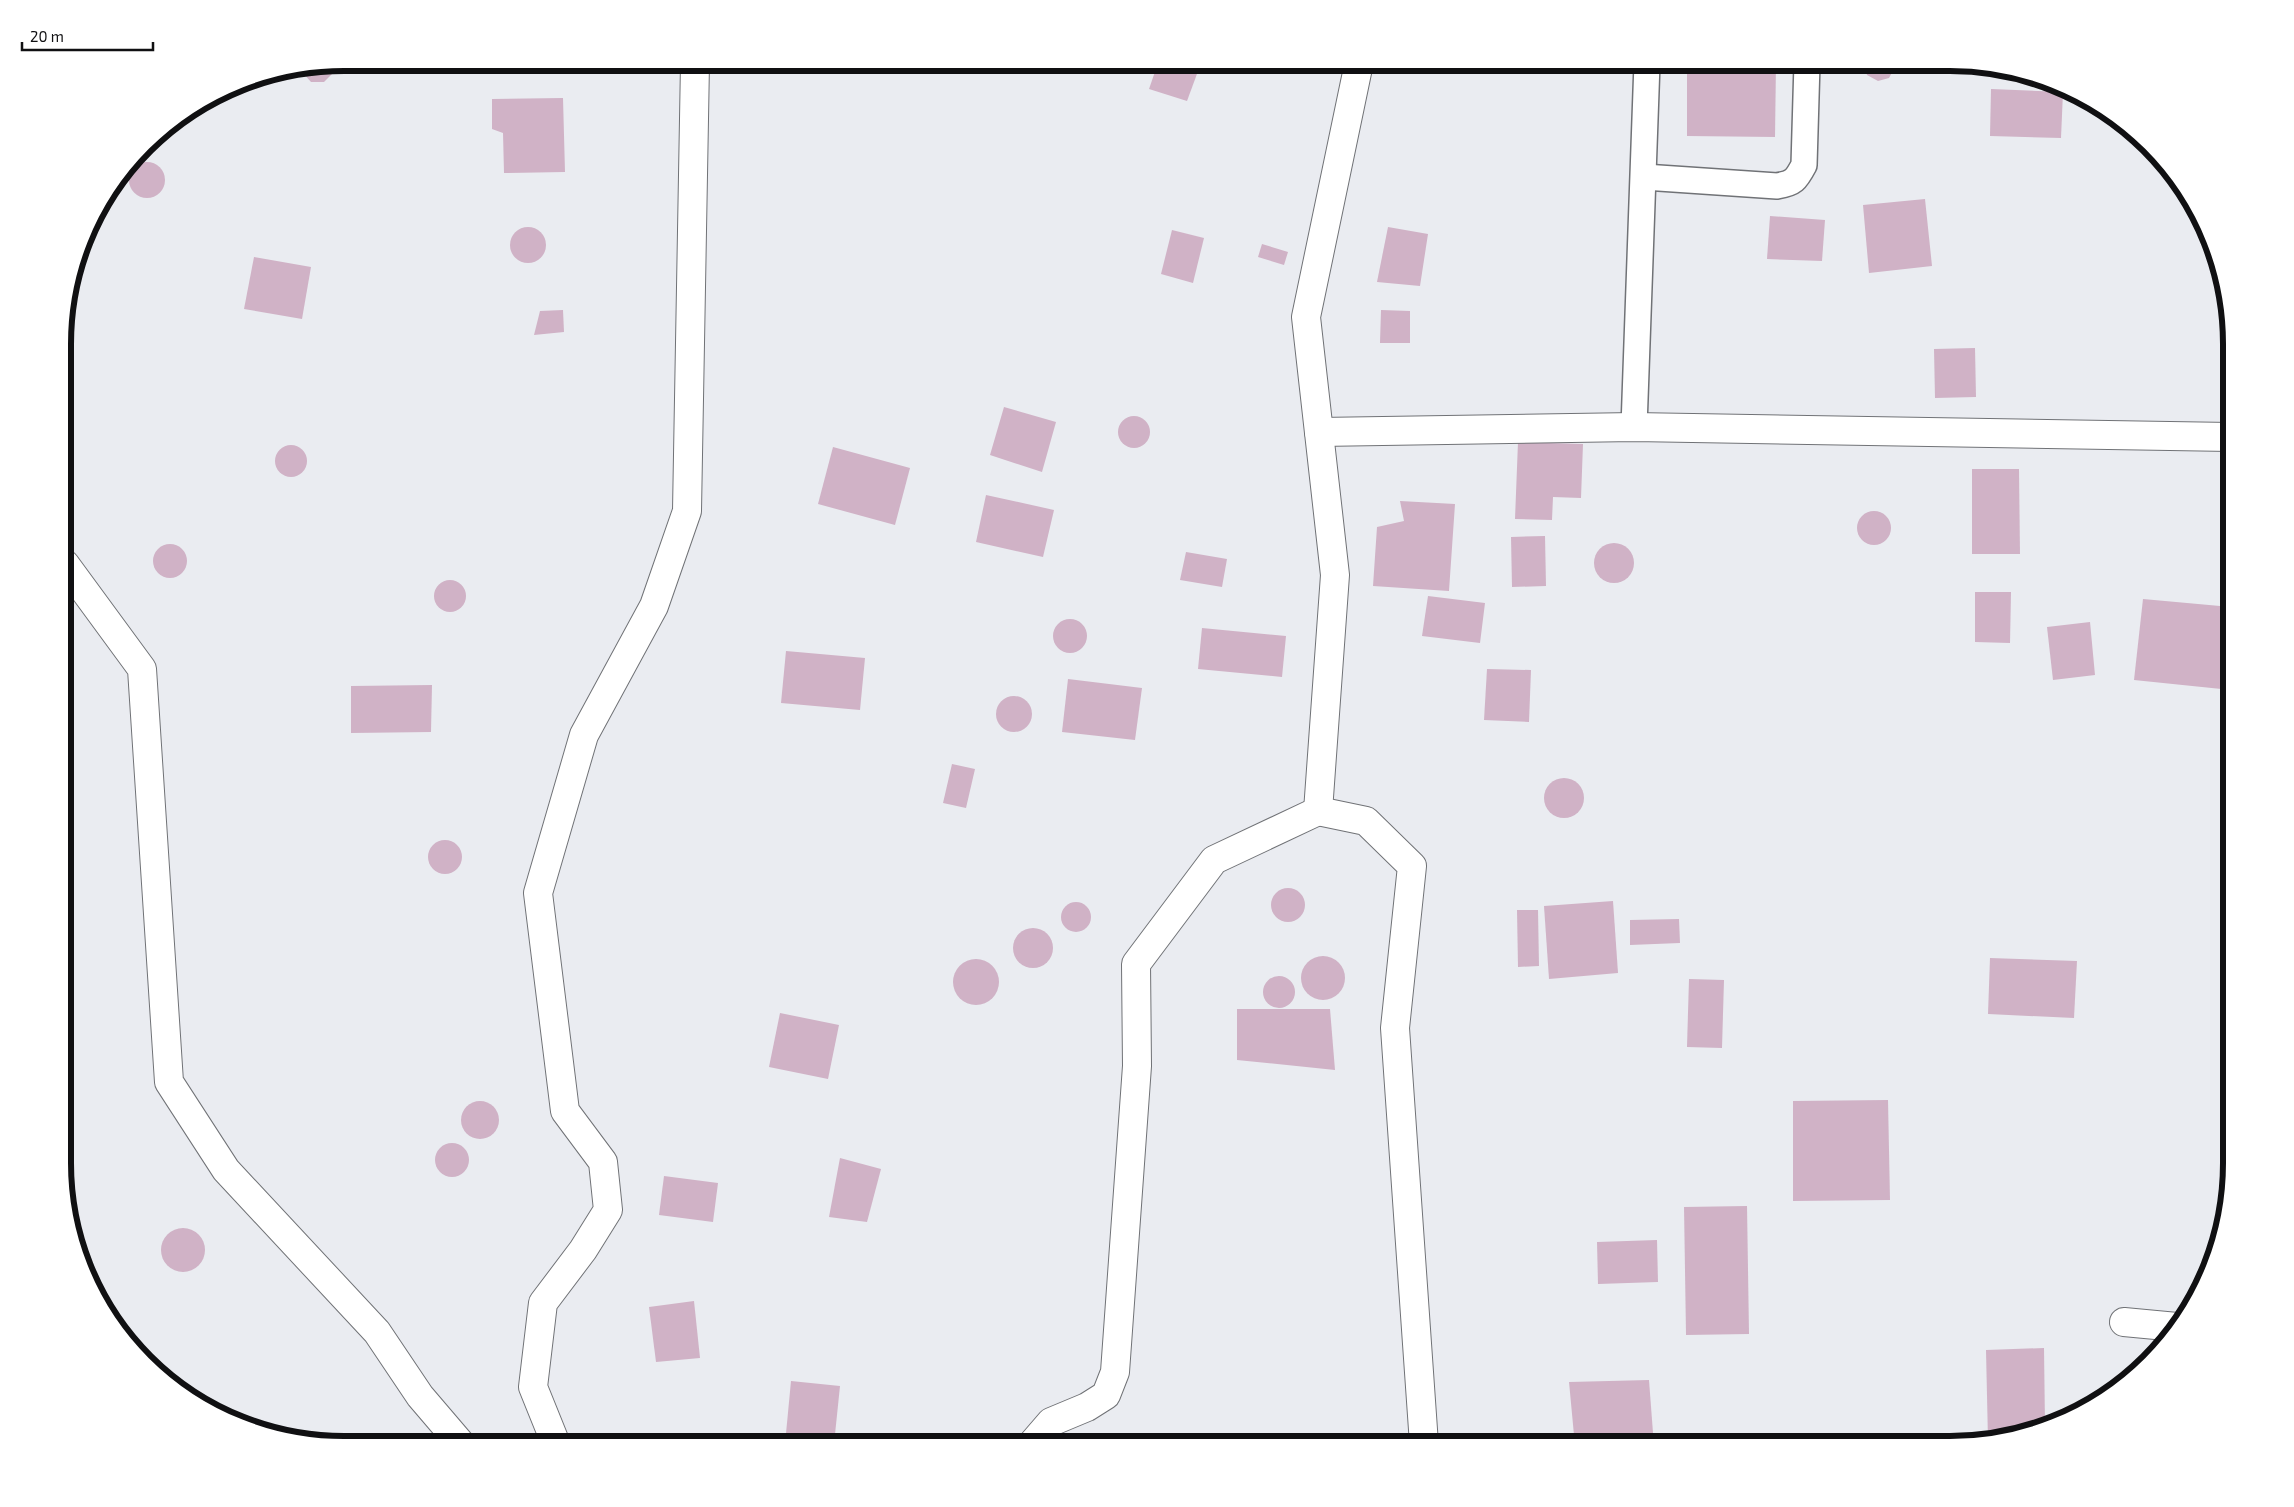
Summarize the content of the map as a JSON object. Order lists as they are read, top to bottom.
{
  "scale_bar": "20 m"
}
